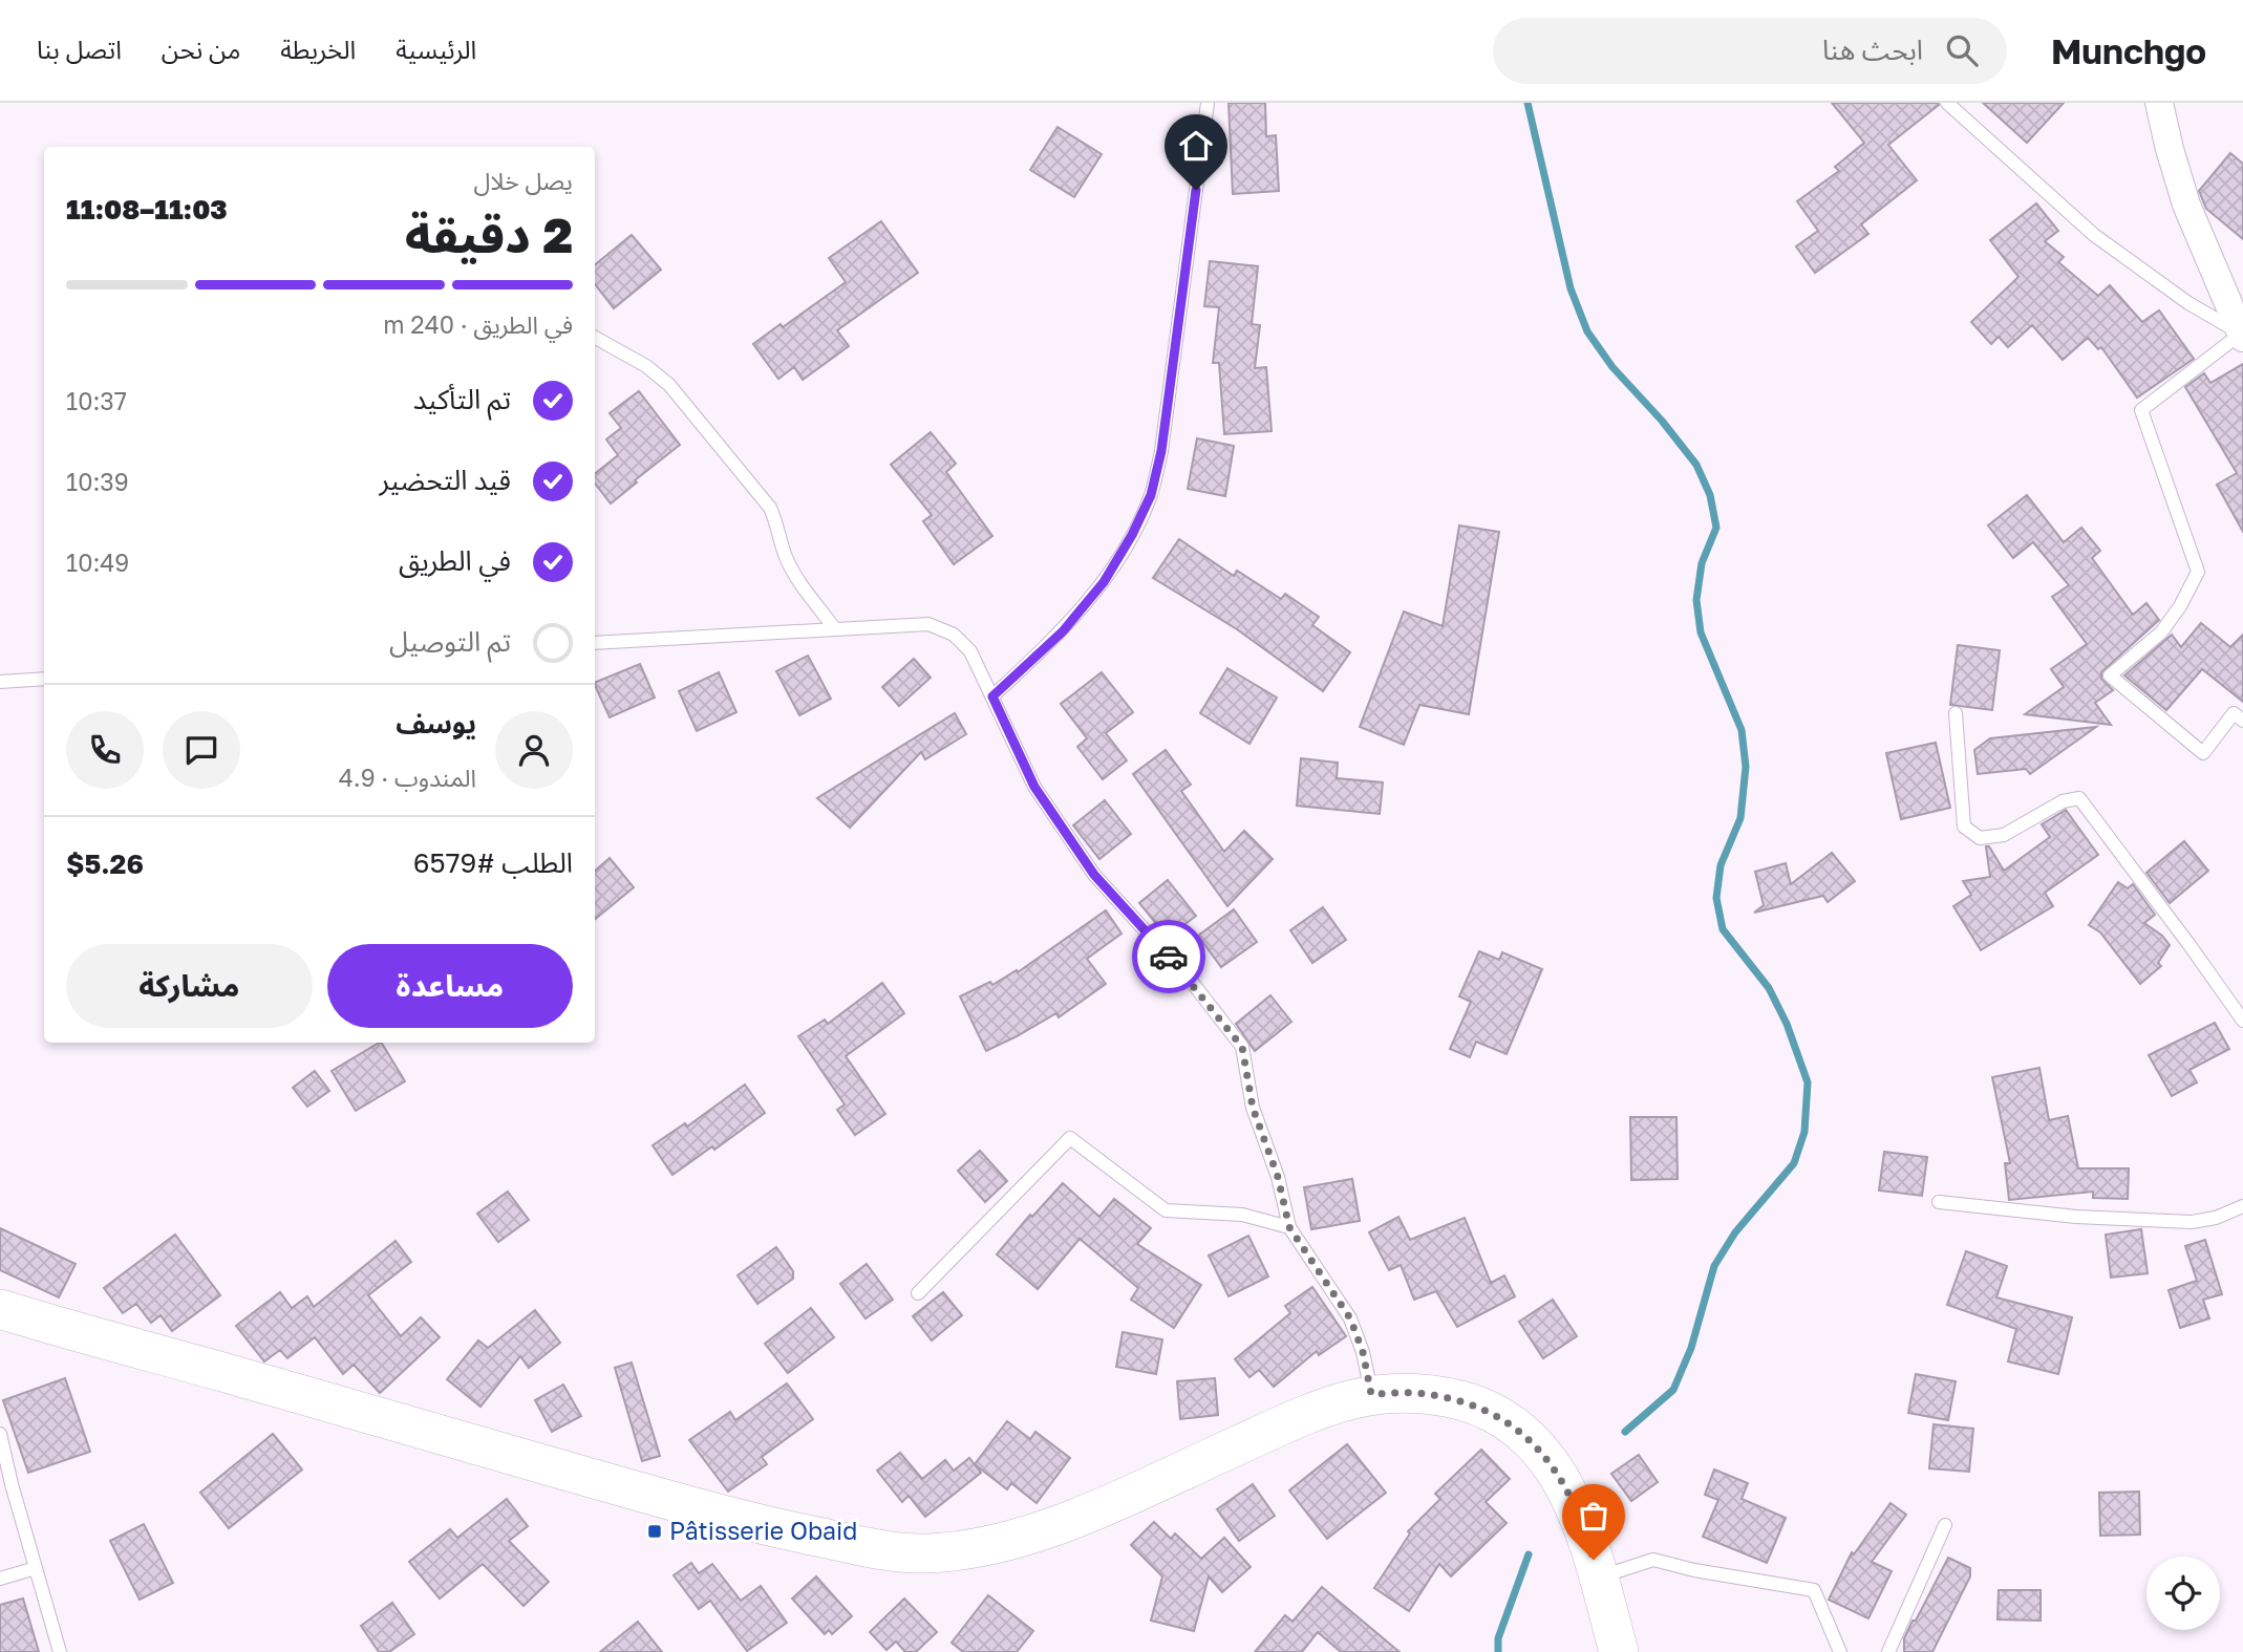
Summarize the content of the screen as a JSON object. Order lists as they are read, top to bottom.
{
  "places": {
    "transit": ["Pâtisserie Obaid"]
  },
  "page": {
    "header": "Munchgo",
    "search": "ابحث هنا",
    "nav": [
      "الرئيسية",
      "الخريطة",
      "من نحن",
      "اتصل بنا"
    ],
    "heading": ["2 دقيقة", "يصل خلال", "11:03–11:08"],
    "panel": [
      "يوسف",
      "المندوب · 4.9",
      "الطلب #6579",
      "$5.26"
    ],
    "bar": "في الطريق · 240 m",
    "list": [
      ["تم التأكيد", "10:37"],
      ["قيد التحضير", "10:39"],
      ["في الطريق", "10:49"],
      "تم التوصيل"
    ],
    "buttons": ["مساعدة", "مشاركة"]
  }
}
